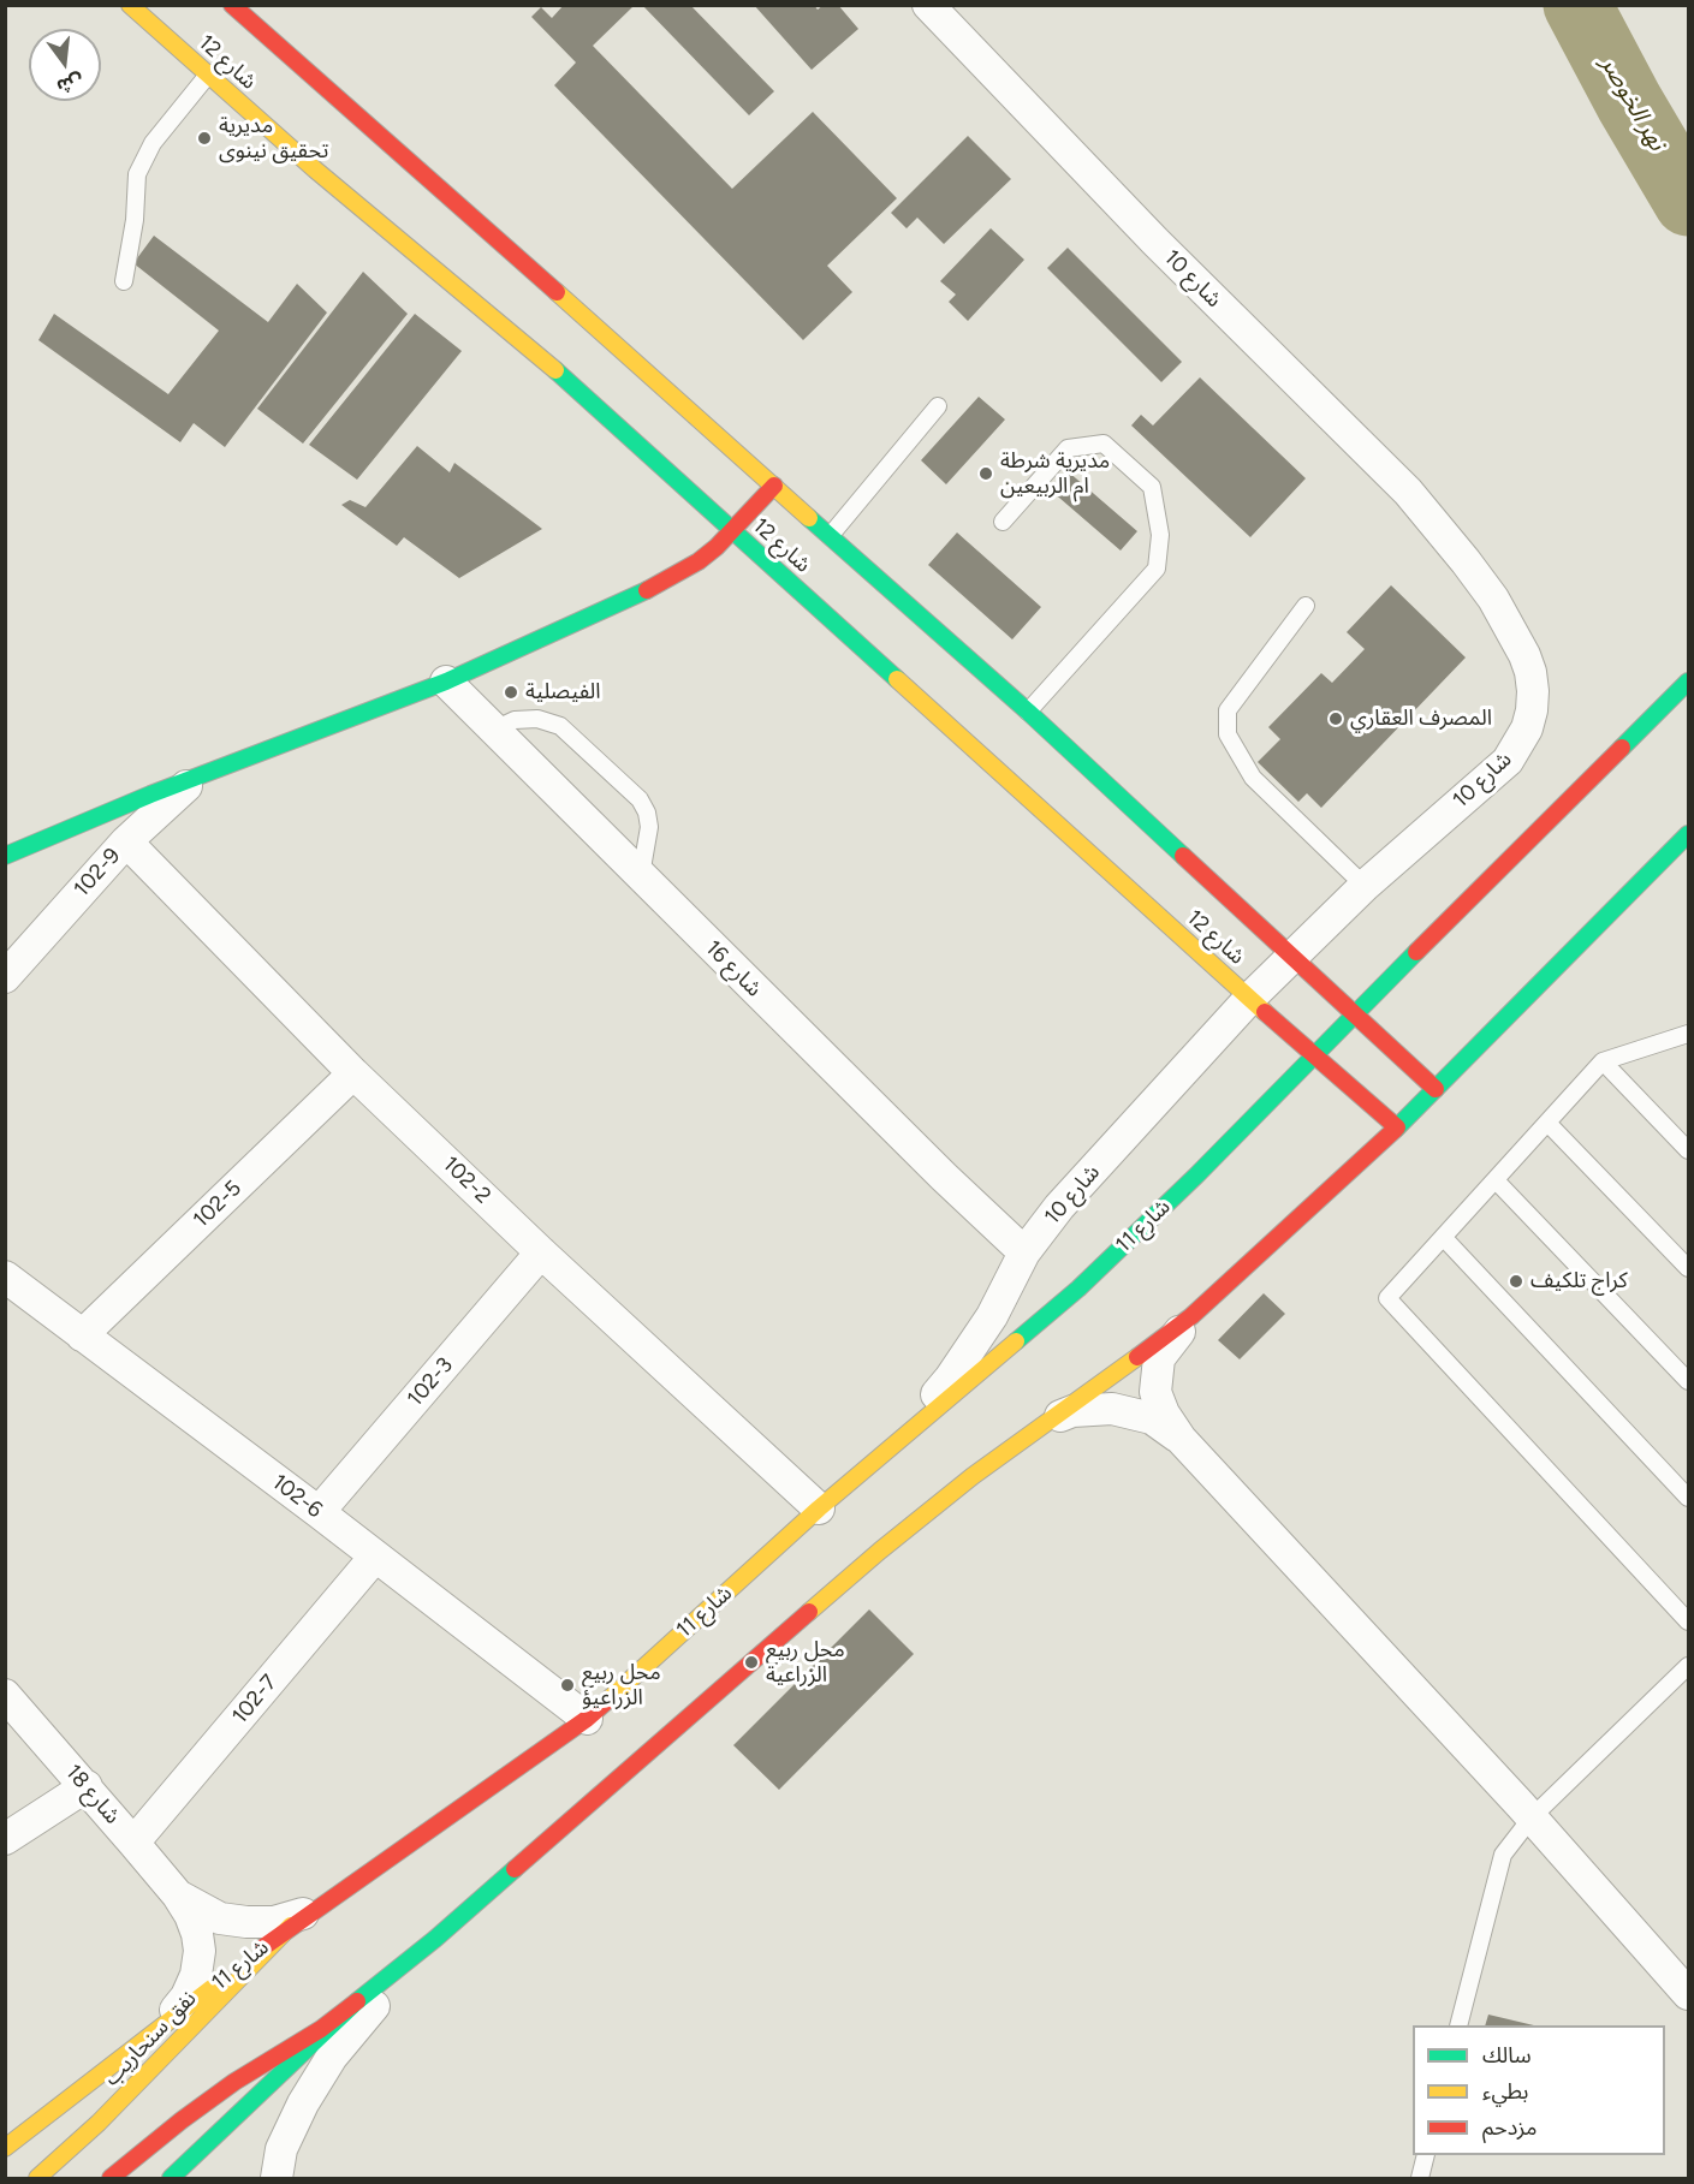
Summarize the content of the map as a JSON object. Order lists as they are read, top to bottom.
{
  "streets": {
    "main road": ["شارع 12", "شارع 11", "نفق سنحاريب"],
    "street": [
      "شارع 10",
      "102-9",
      "شارع 16",
      "102-2",
      "102-5",
      "102-3",
      "102-6",
      "102-7",
      "شارع 18"
    ]
  },
  "crossings": [
    ["شارع 12", "شارع 10"],
    ["شارع 12", "شارع 11"],
    ["شارع 10", "شارع 16"],
    ["شارع 10", "شارع 11"],
    ["102-9", "102-2"],
    ["102-2", "102-5"],
    ["102-2", "شارع 11"],
    ["102-2", "102-3"],
    ["102-5", "102-6"],
    ["شارع 11", "102-6"],
    ["شارع 11", "نفق سنحاريب"],
    ["102-3", "102-6"],
    ["102-6", "102-7"],
    ["102-7", "شارع 18"]
  ],
  "water": ["نهر الخوصر"],
  "places": [
    "مديرية تحقيق نينوى",
    "مديرية شرطة ام الربيعين",
    "الفيصلية",
    "المصرف العقاري",
    "كراج تلكيف",
    "محل ربيع الزراعية",
    "محل ربيع الزراعيؤ"
  ],
  "legend": ["سالك", "بطيء", "مزدحم"],
  "north": "bottom"
}
